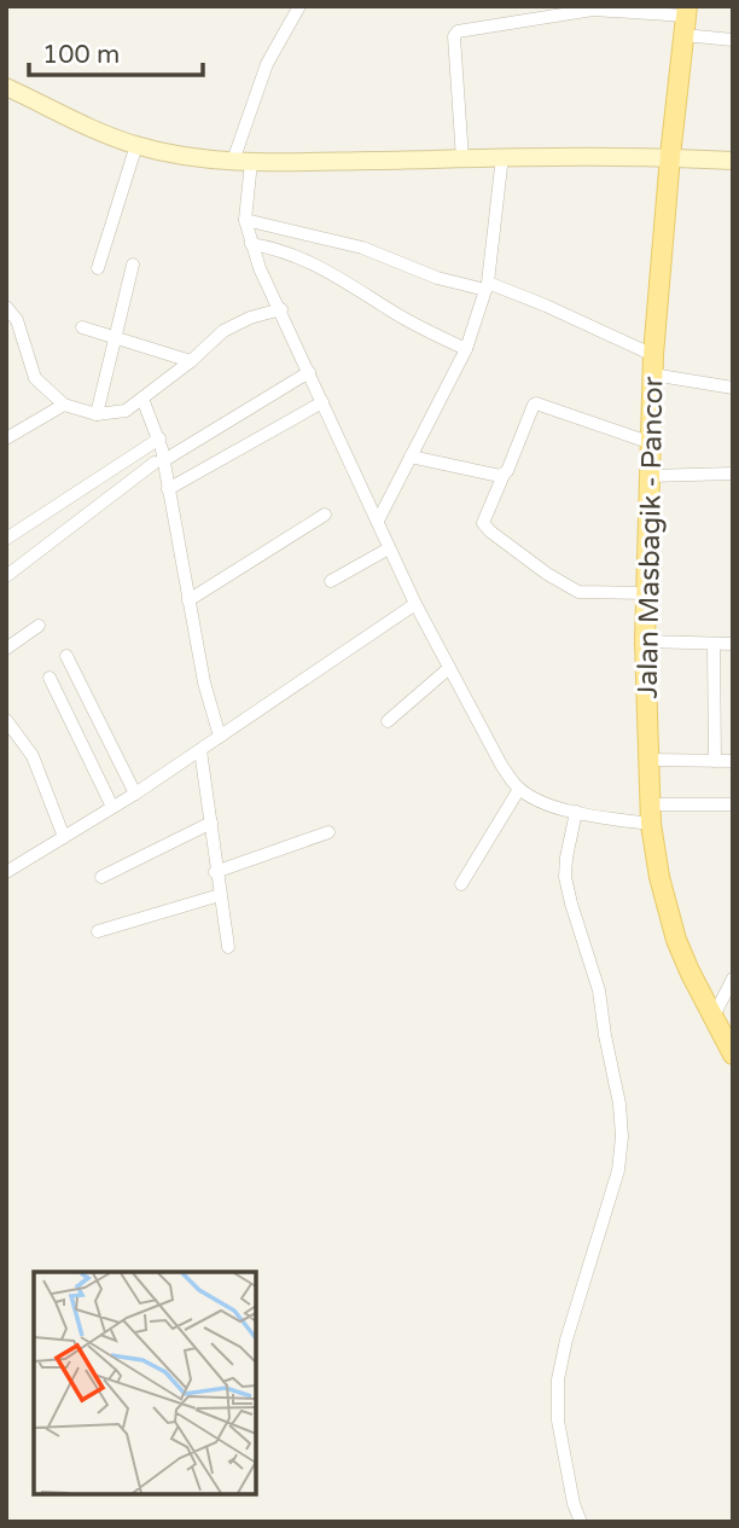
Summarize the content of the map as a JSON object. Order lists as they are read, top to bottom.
{
  "streets": {
    "main road": ["Jalan Masbagik - Pancor"]
  },
  "scale_bar": "100 m"
}
